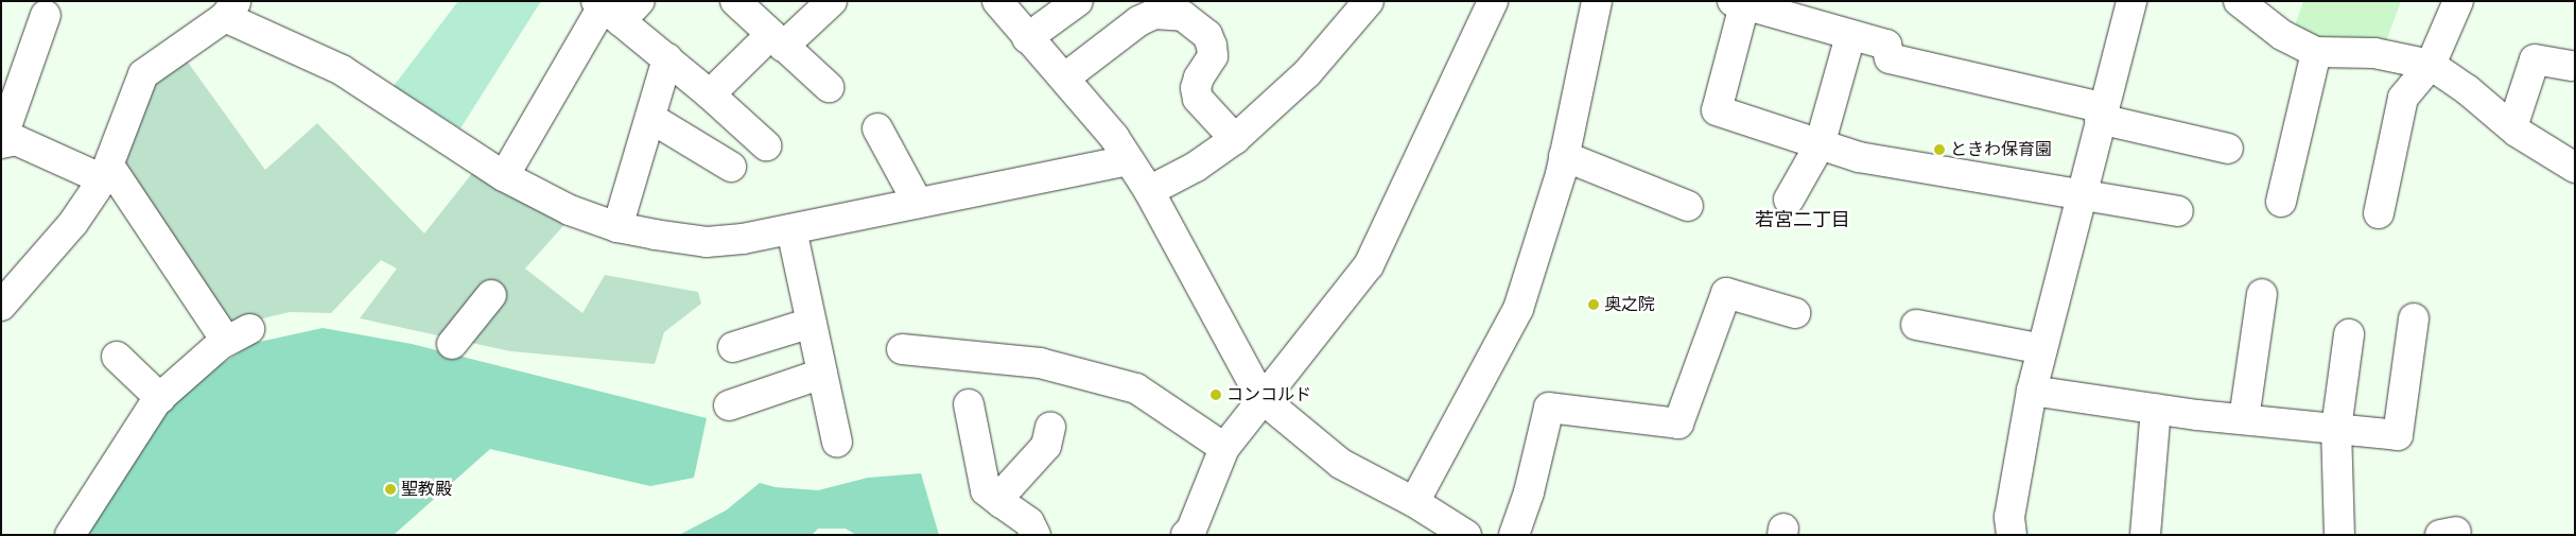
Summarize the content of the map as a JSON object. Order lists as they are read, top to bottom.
{
  "districts": ["若宮二丁目"],
  "places": [
    "ときわ保育園",
    "奥之院",
    "コンコルド",
    "聖教殿"
  ]
}
